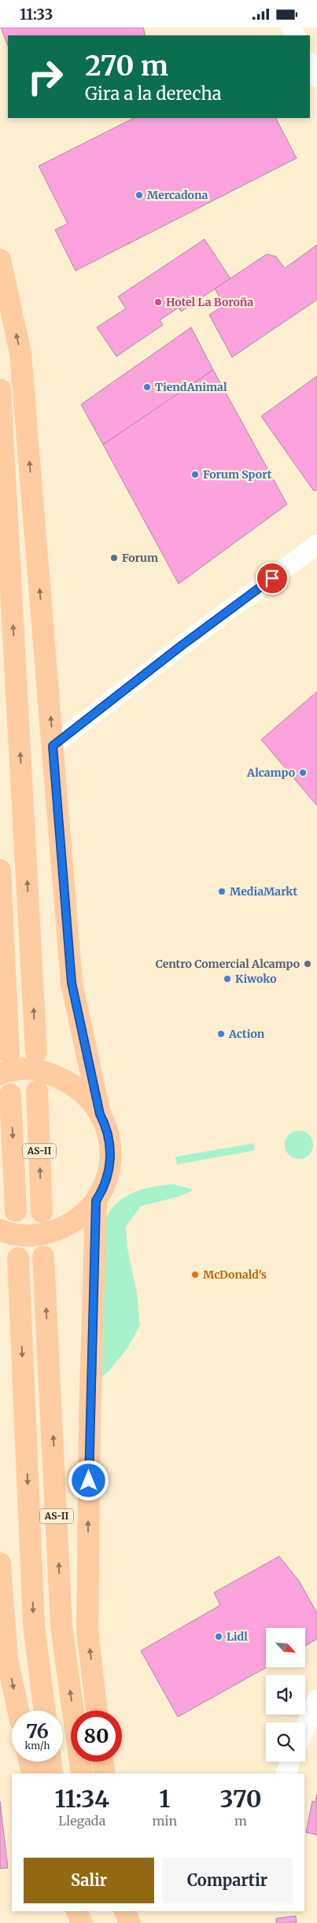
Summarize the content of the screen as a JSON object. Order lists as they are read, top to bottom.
{
  "streets": {
    "highway": ["AS-II"]
  },
  "places": [
    "Mercadona",
    "Hotel La Boroña",
    "TiendAnimal",
    "Forum Sport",
    "Forum",
    "Alcampo",
    "MediaMarkt",
    "Centro Comercial Alcampo",
    "Kiwoko",
    "Action",
    "McDonald's",
    "Lidl"
  ],
  "north": "bottom right",
  "page": {
    "status": "11:33",
    "turn": ["270 m", "Gira a la derecha"],
    "speed": "76 km/h",
    "limit": "80",
    "eta": [
      "11:34",
      "Llegada",
      "1",
      "min",
      "370",
      "m"
    ],
    "buttons": ["Salir", "Compartir"]
  }
}
